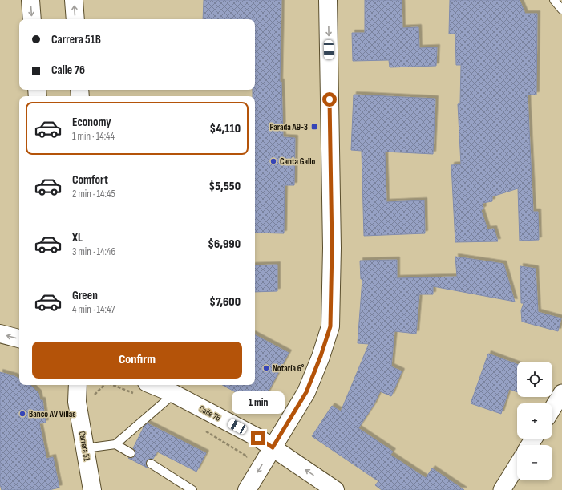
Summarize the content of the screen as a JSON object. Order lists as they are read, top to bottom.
{
  "streets": {
    "main road": ["Calle 76", "Carrera 51"]
  },
  "one_way": ["Calle 76"],
  "places": {
    "transit": ["Parada A9-3"],
    "other": ["Canta Gallo", "Notaría 6°", "Banco AV Villas"]
  },
  "page": {
    "banner": ["Carrera 51B", "Calle 76"],
    "list": [
      {
        "name": "Economy",
        "note": "1 min · 14:44",
        "value": "$4,110"
      },
      {
        "name": "Comfort",
        "note": "2 min · 14:45",
        "value": "$5,550"
      },
      {
        "name": "XL",
        "note": "3 min · 14:46",
        "value": "$6,990"
      },
      {
        "name": "Green",
        "note": "4 min · 14:47",
        "value": "$7,600"
      }
    ],
    "buttons": "Confirm",
    "map_buttons": ["+", "−"],
    "bubble": "1 min"
  }
}
